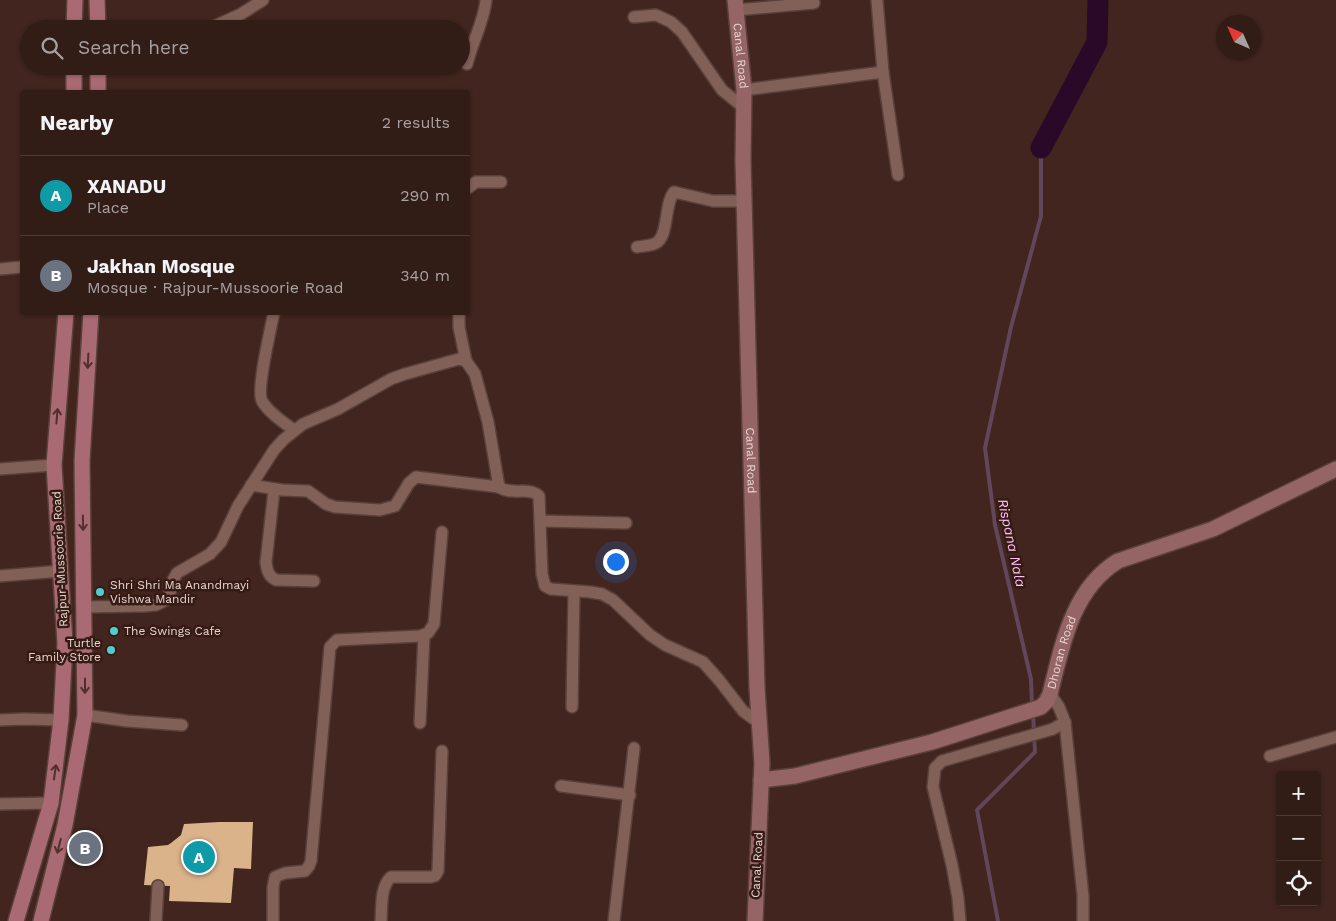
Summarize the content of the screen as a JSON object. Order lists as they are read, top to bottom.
{
  "streets": {
    "main road": ["Rajpur-Mussoorie Road"],
    "street": ["Canal Road", "Dhoran Road"]
  },
  "crossings": [
    ["Canal Road", "Dhoran Road"]
  ],
  "water": ["Rispana Nala"],
  "places": ["Shri Shri Ma Anandmayi Vishwa Mandir", "The Swings Cafe", "Turtle Family Store"],
  "north": "top left",
  "page": {
    "search": "Search here",
    "heading": ["Nearby", "2 results"],
    "list": [
      {
        "mark": "A",
        "name": "XANADU",
        "note": "Place",
        "value": "290 m"
      },
      {
        "mark": "B",
        "name": "Jakhan Mosque",
        "note": "Mosque · Rajpur-Mussoorie Road",
        "value": "340 m"
      }
    ],
    "map_buttons": ["+", "−"],
    "pins": ["B", "A"]
  }
}
